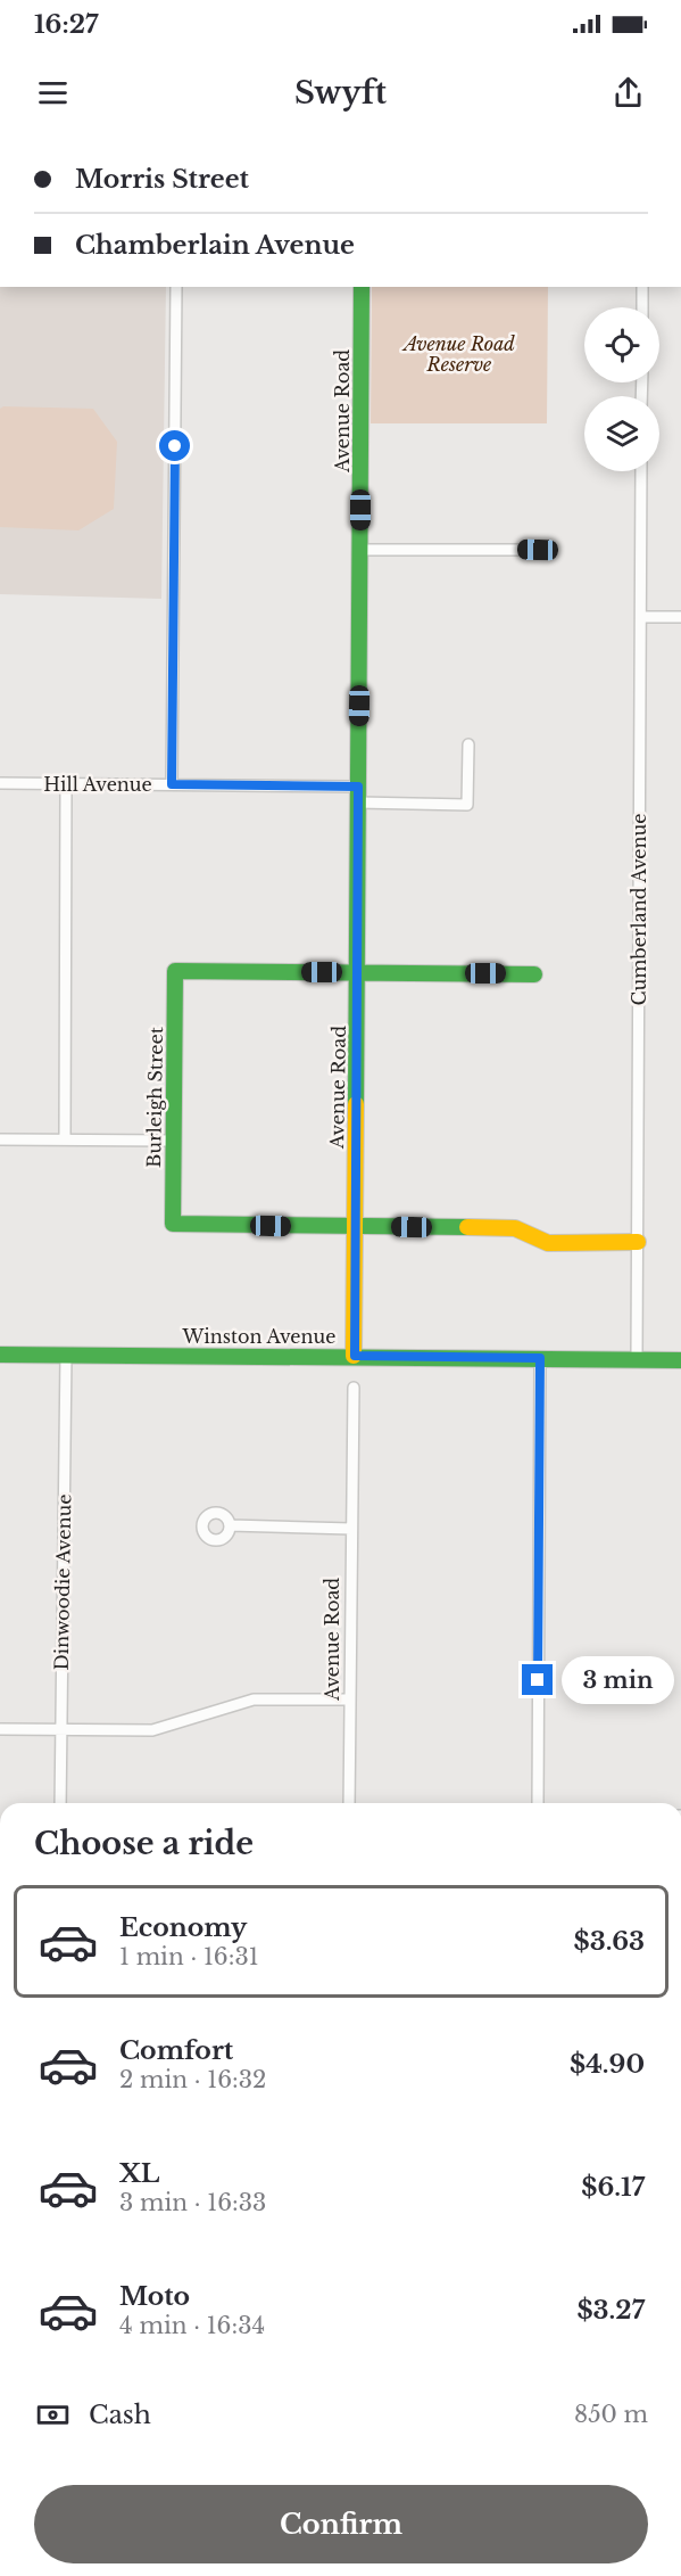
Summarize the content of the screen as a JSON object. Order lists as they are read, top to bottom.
{
  "streets": {
    "street": [
      "Avenue Road",
      "Hill Avenue",
      "Cumberland Avenue",
      "Burleigh Street",
      "Winston Avenue",
      "Dinwoodie Avenue"
    ]
  },
  "crossings": [
    ["Avenue Road", "Hill Avenue"],
    ["Avenue Road", "Burleigh Street"],
    ["Avenue Road", "Winston Avenue"],
    ["Cumberland Avenue", "Winston Avenue"],
    ["Winston Avenue", "Dinwoodie Avenue"]
  ],
  "parks": ["Avenue Road Reserve"],
  "page": {
    "status": "16:27",
    "header": "Swyft",
    "banner": ["Morris Street", "Chamberlain Avenue"],
    "bubble": "3 min",
    "heading": "Choose a ride",
    "list": [
      {
        "name": "Economy",
        "note": "1 min · 16:31",
        "value": "$3.63"
      },
      {
        "name": "Comfort",
        "note": "2 min · 16:32",
        "value": "$4.90"
      },
      {
        "name": "XL",
        "note": "3 min · 16:33",
        "value": "$6.17"
      },
      {
        "name": "Moto",
        "note": "4 min · 16:34",
        "value": "$3.27"
      }
    ],
    "pay": ["Cash", "850 m"],
    "buttons": "Confirm"
  }
}
